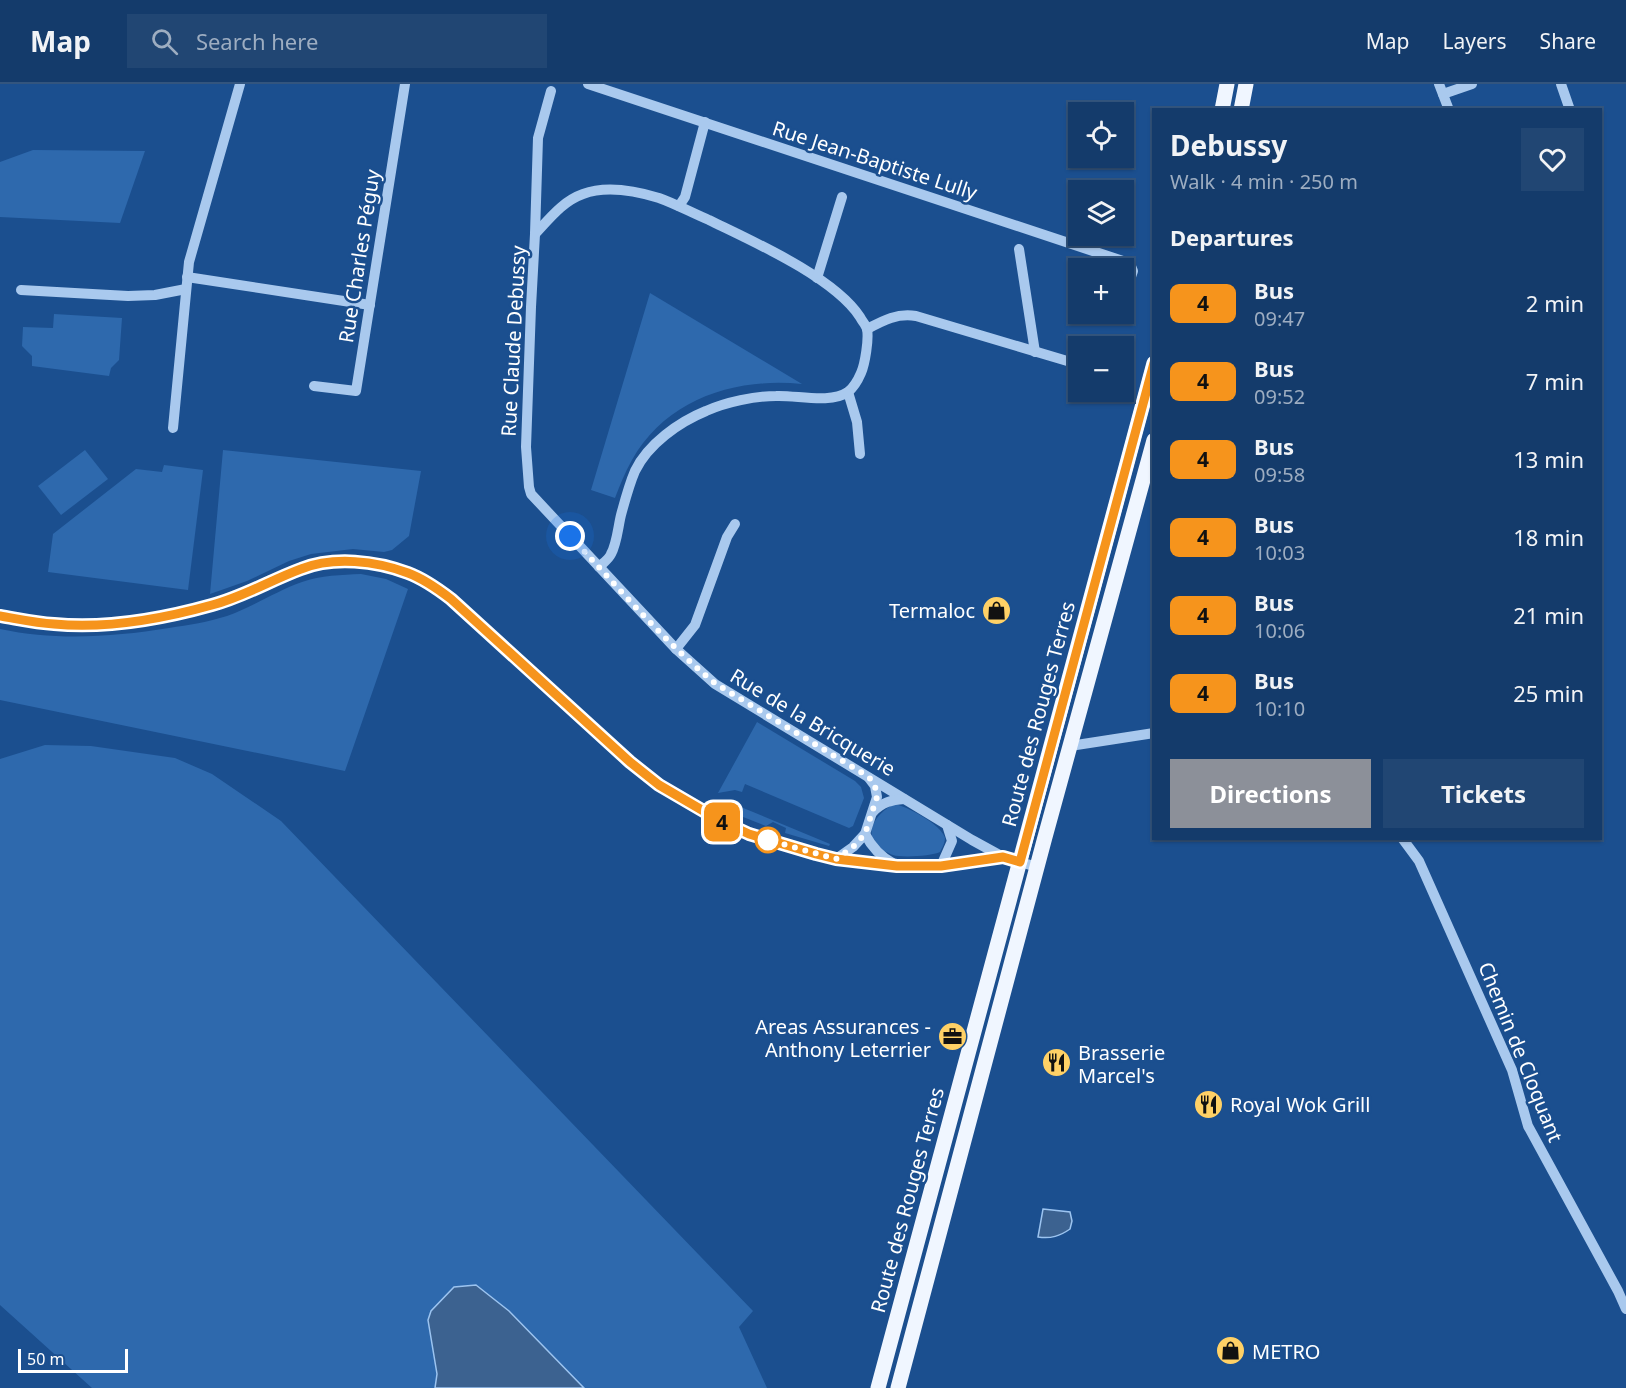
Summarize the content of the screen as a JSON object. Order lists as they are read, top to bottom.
{
  "streets": {
    "main road": ["Route des Rouges Terres"],
    "street": [
      "Rue Jean-Baptiste Lully",
      "Rue Charles Péguy",
      "Rue Claude Debussy",
      "Rue de la Bricquerie",
      "Chemin de Cloquant"
    ]
  },
  "crossings": [
    ["Rue Claude Debussy", "Rue de la Bricquerie"],
    ["Route des Rouges Terres", "Rue de la Bricquerie"]
  ],
  "places": {
    "shop": ["Termaloc", "METRO"],
    "office": ["Areas Assurances - Anthony Leterrier"],
    "restaurant": ["Brasserie Marcel's", "Royal Wok Grill"]
  },
  "lines": ["bus line 4"],
  "scale_bar": "50 m",
  "page": {
    "header": "Map",
    "search": "Search here",
    "nav": ["Map", "Layers", "Share"],
    "on_map": "4",
    "map_buttons": ["+", "−"],
    "heading": [
      ["Debussy", "Walk · 4 min · 250 m"],
      "Departures"
    ],
    "list": [
      {
        "mark": "4",
        "name": "Bus",
        "note": "09:47",
        "value": "2 min"
      },
      {
        "mark": "4",
        "name": "Bus",
        "note": "09:52",
        "value": "7 min"
      },
      {
        "mark": "4",
        "name": "Bus",
        "note": "09:58",
        "value": "13 min"
      },
      {
        "mark": "4",
        "name": "Bus",
        "note": "10:03",
        "value": "18 min"
      },
      {
        "mark": "4",
        "name": "Bus",
        "note": "10:06",
        "value": "21 min"
      },
      {
        "mark": "4",
        "name": "Bus",
        "note": "10:10",
        "value": "25 min"
      }
    ],
    "buttons": ["Directions", "Tickets"],
    "scale": "50 m"
  }
}
